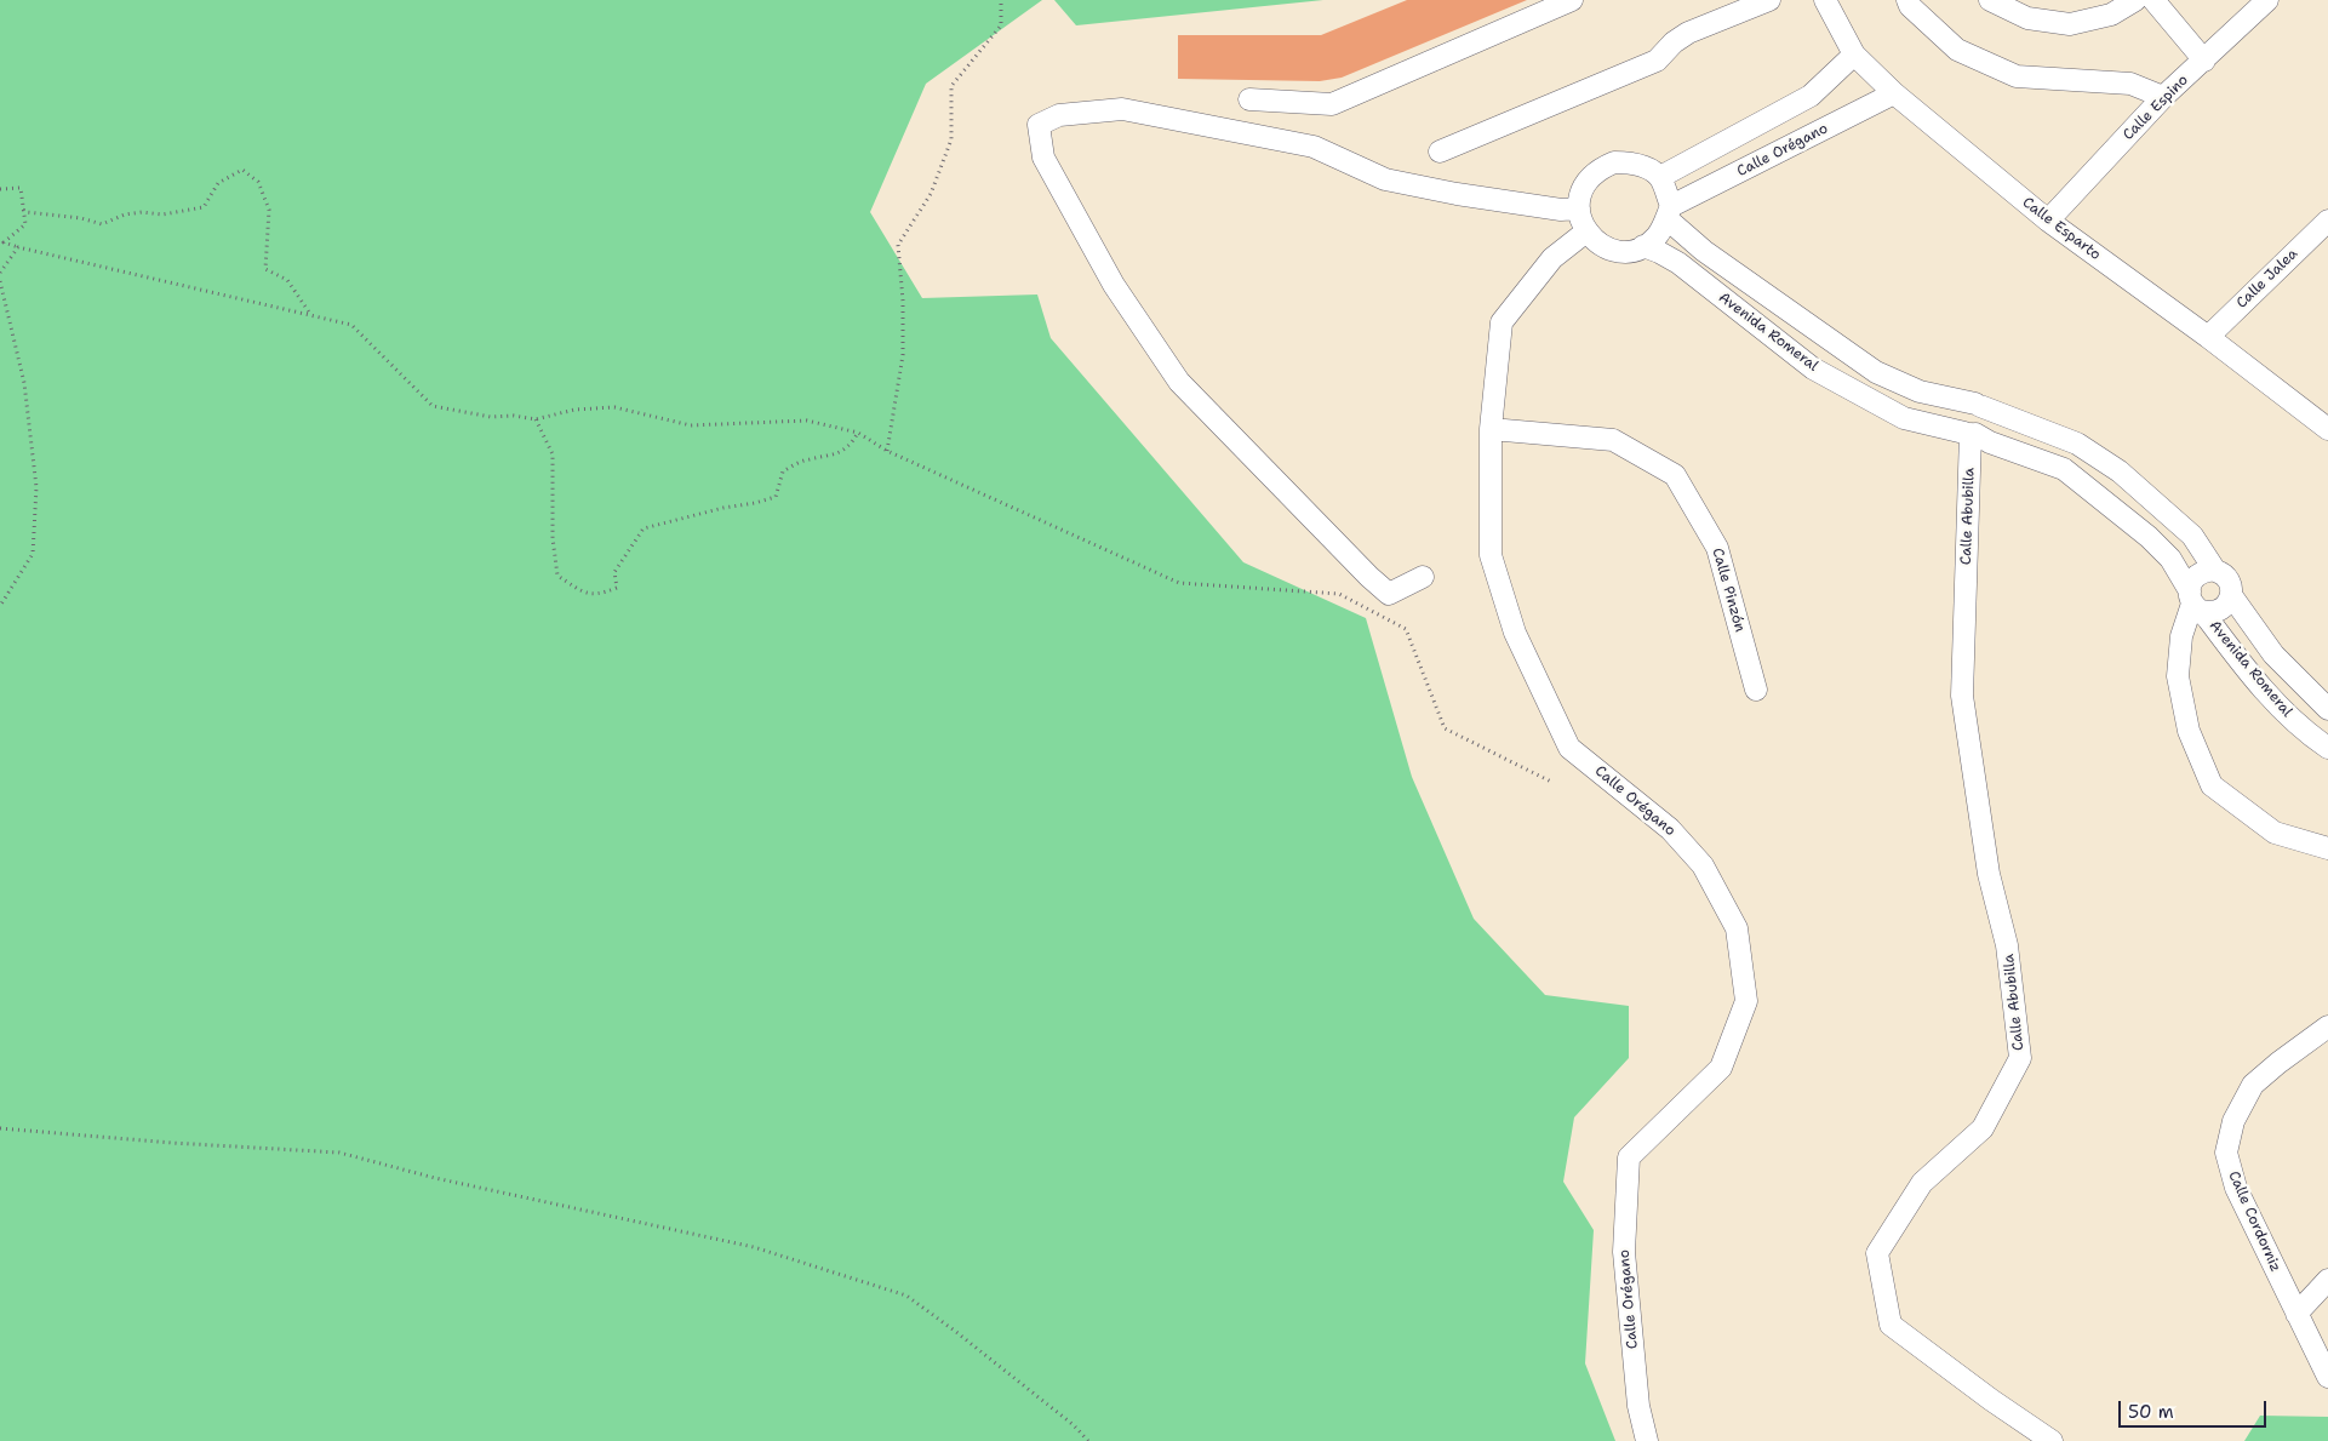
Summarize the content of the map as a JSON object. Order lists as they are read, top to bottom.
{
  "streets": {
    "street": [
      "Calle Espino",
      "Calle Orégano",
      "Calle Esparto",
      "Calle Jalea",
      "Avenida Romeral",
      "Calle Abubilla",
      "Calle Pinzón",
      "Calle Cordorniz"
    ]
  },
  "crossings": [
    ["Calle Espino", "Calle Esparto"],
    ["Calle Orégano", "Calle Esparto"],
    ["Calle Orégano", "Avenida Romeral"],
    ["Calle Orégano", "Calle Pinzón"],
    ["Calle Esparto", "Calle Jalea"],
    ["Avenida Romeral", "Calle Abubilla"]
  ],
  "scale_bar": "50 m"
}
